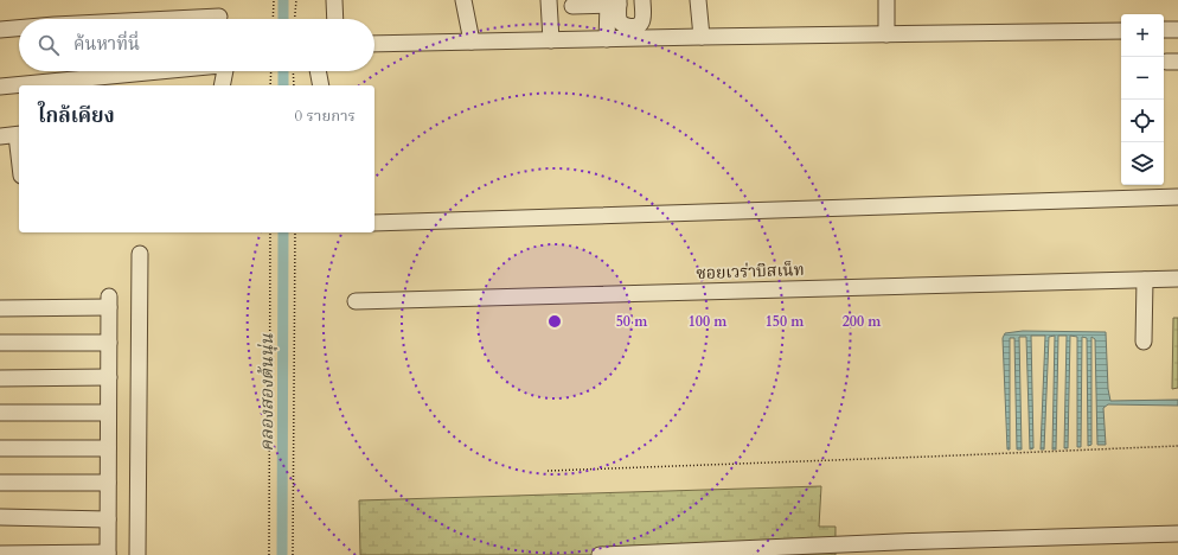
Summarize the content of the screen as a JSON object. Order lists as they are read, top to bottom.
{
  "streets": {
    "street": ["ซอยเวร่าบิสเน็ท"]
  },
  "water": ["คลองสองต้นนุ่น"],
  "page": {
    "map_buttons": ["+", "−"],
    "search": "ค้นหาที่นี่",
    "heading": ["ใกล้เคียง", "0 รายการ"]
  },
  "rings": [
    "50 m",
    "100 m",
    "150 m",
    "200 m"
  ]
}
